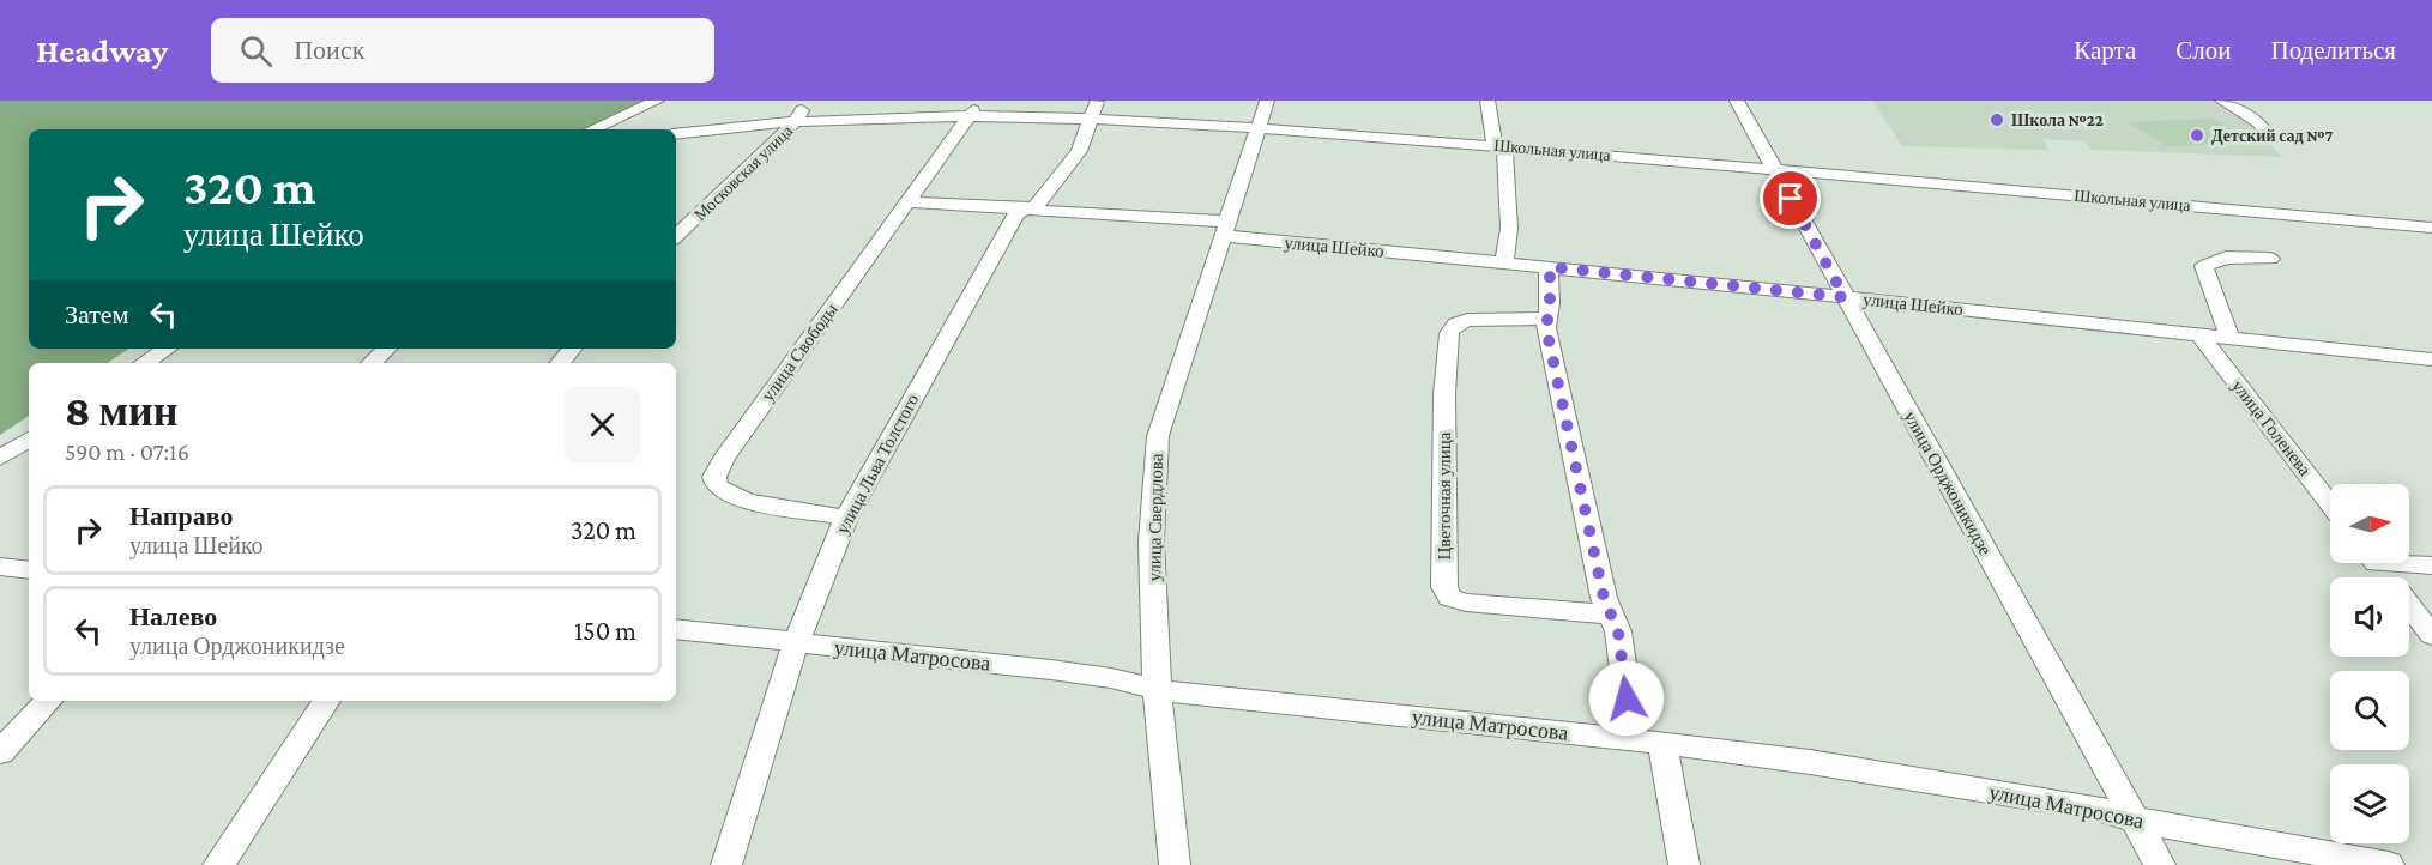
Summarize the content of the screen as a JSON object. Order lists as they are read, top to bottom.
{
  "streets": {
    "street": [
      "Школьная улица",
      "Московская улица",
      "улица Шейко",
      "улица Свободы",
      "улица Голенева",
      "улица Льва Толстого",
      "улица Орджоникидзе",
      "Цветочная улица",
      "улица Свердлова",
      "улица Матросова"
    ]
  },
  "crossings": [
    ["Школьная улица", "Московская улица"],
    ["Школьная улица", "улица Свободы"],
    ["Школьная улица", "улица Льва Толстого"],
    ["Школьная улица", "улица Орджоникидзе"],
    ["Школьная улица", "улица Свердлова"],
    ["улица Шейко", "улица Свободы"],
    ["улица Шейко", "улица Голенева"],
    ["улица Шейко", "улица Льва Толстого"],
    ["улица Шейко", "улица Орджоникидзе"],
    ["улица Шейко", "улица Свердлова"],
    ["улица Свободы", "улица Льва Толстого"],
    ["улица Льва Толстого", "улица Матросова"],
    ["улица Орджоникидзе", "улица Матросова"],
    ["улица Свердлова", "улица Матросова"]
  ],
  "places": ["Школа №22", "Детский сад №7"],
  "north": "right",
  "page": {
    "header": "Headway",
    "search": "Поиск",
    "nav": ["Карта", "Слои", "Поделиться"],
    "turn": ["320 m", "улица Шейко"],
    "then": "Затем",
    "heading": ["8 мин", "590 m · 07:16"],
    "list": [
      {
        "name": "Направо",
        "note": "улица Шейко",
        "value": "320 m"
      },
      {
        "name": "Налево",
        "note": "улица Орджоникидзе",
        "value": "150 m"
      }
    ]
  }
}
